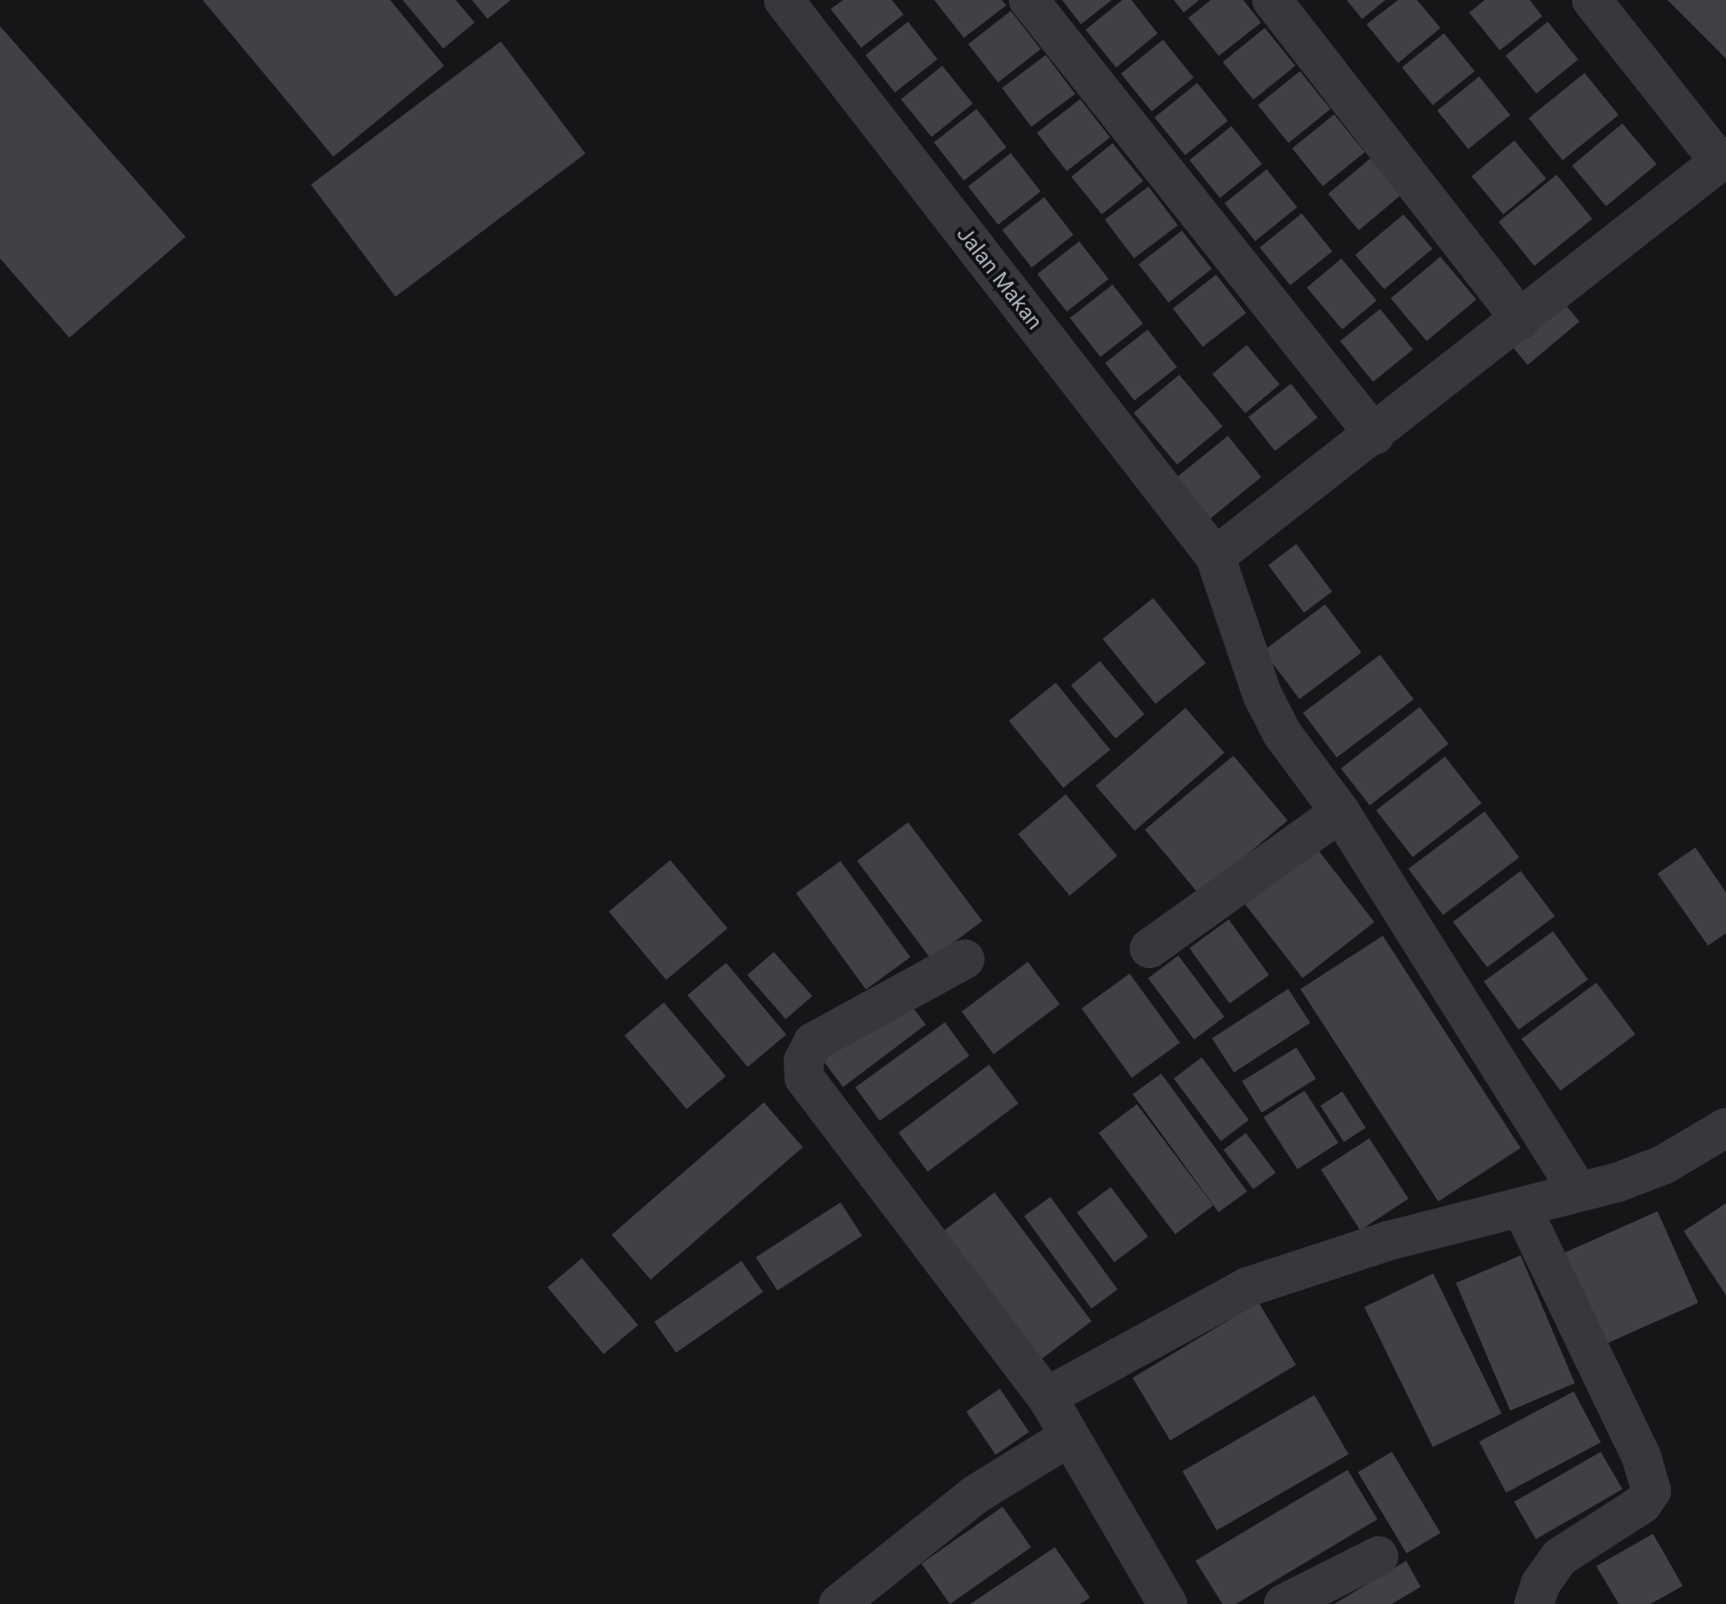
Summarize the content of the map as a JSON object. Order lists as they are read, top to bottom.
{
  "streets": {
    "street": ["Jalan Makan"]
  }
}
